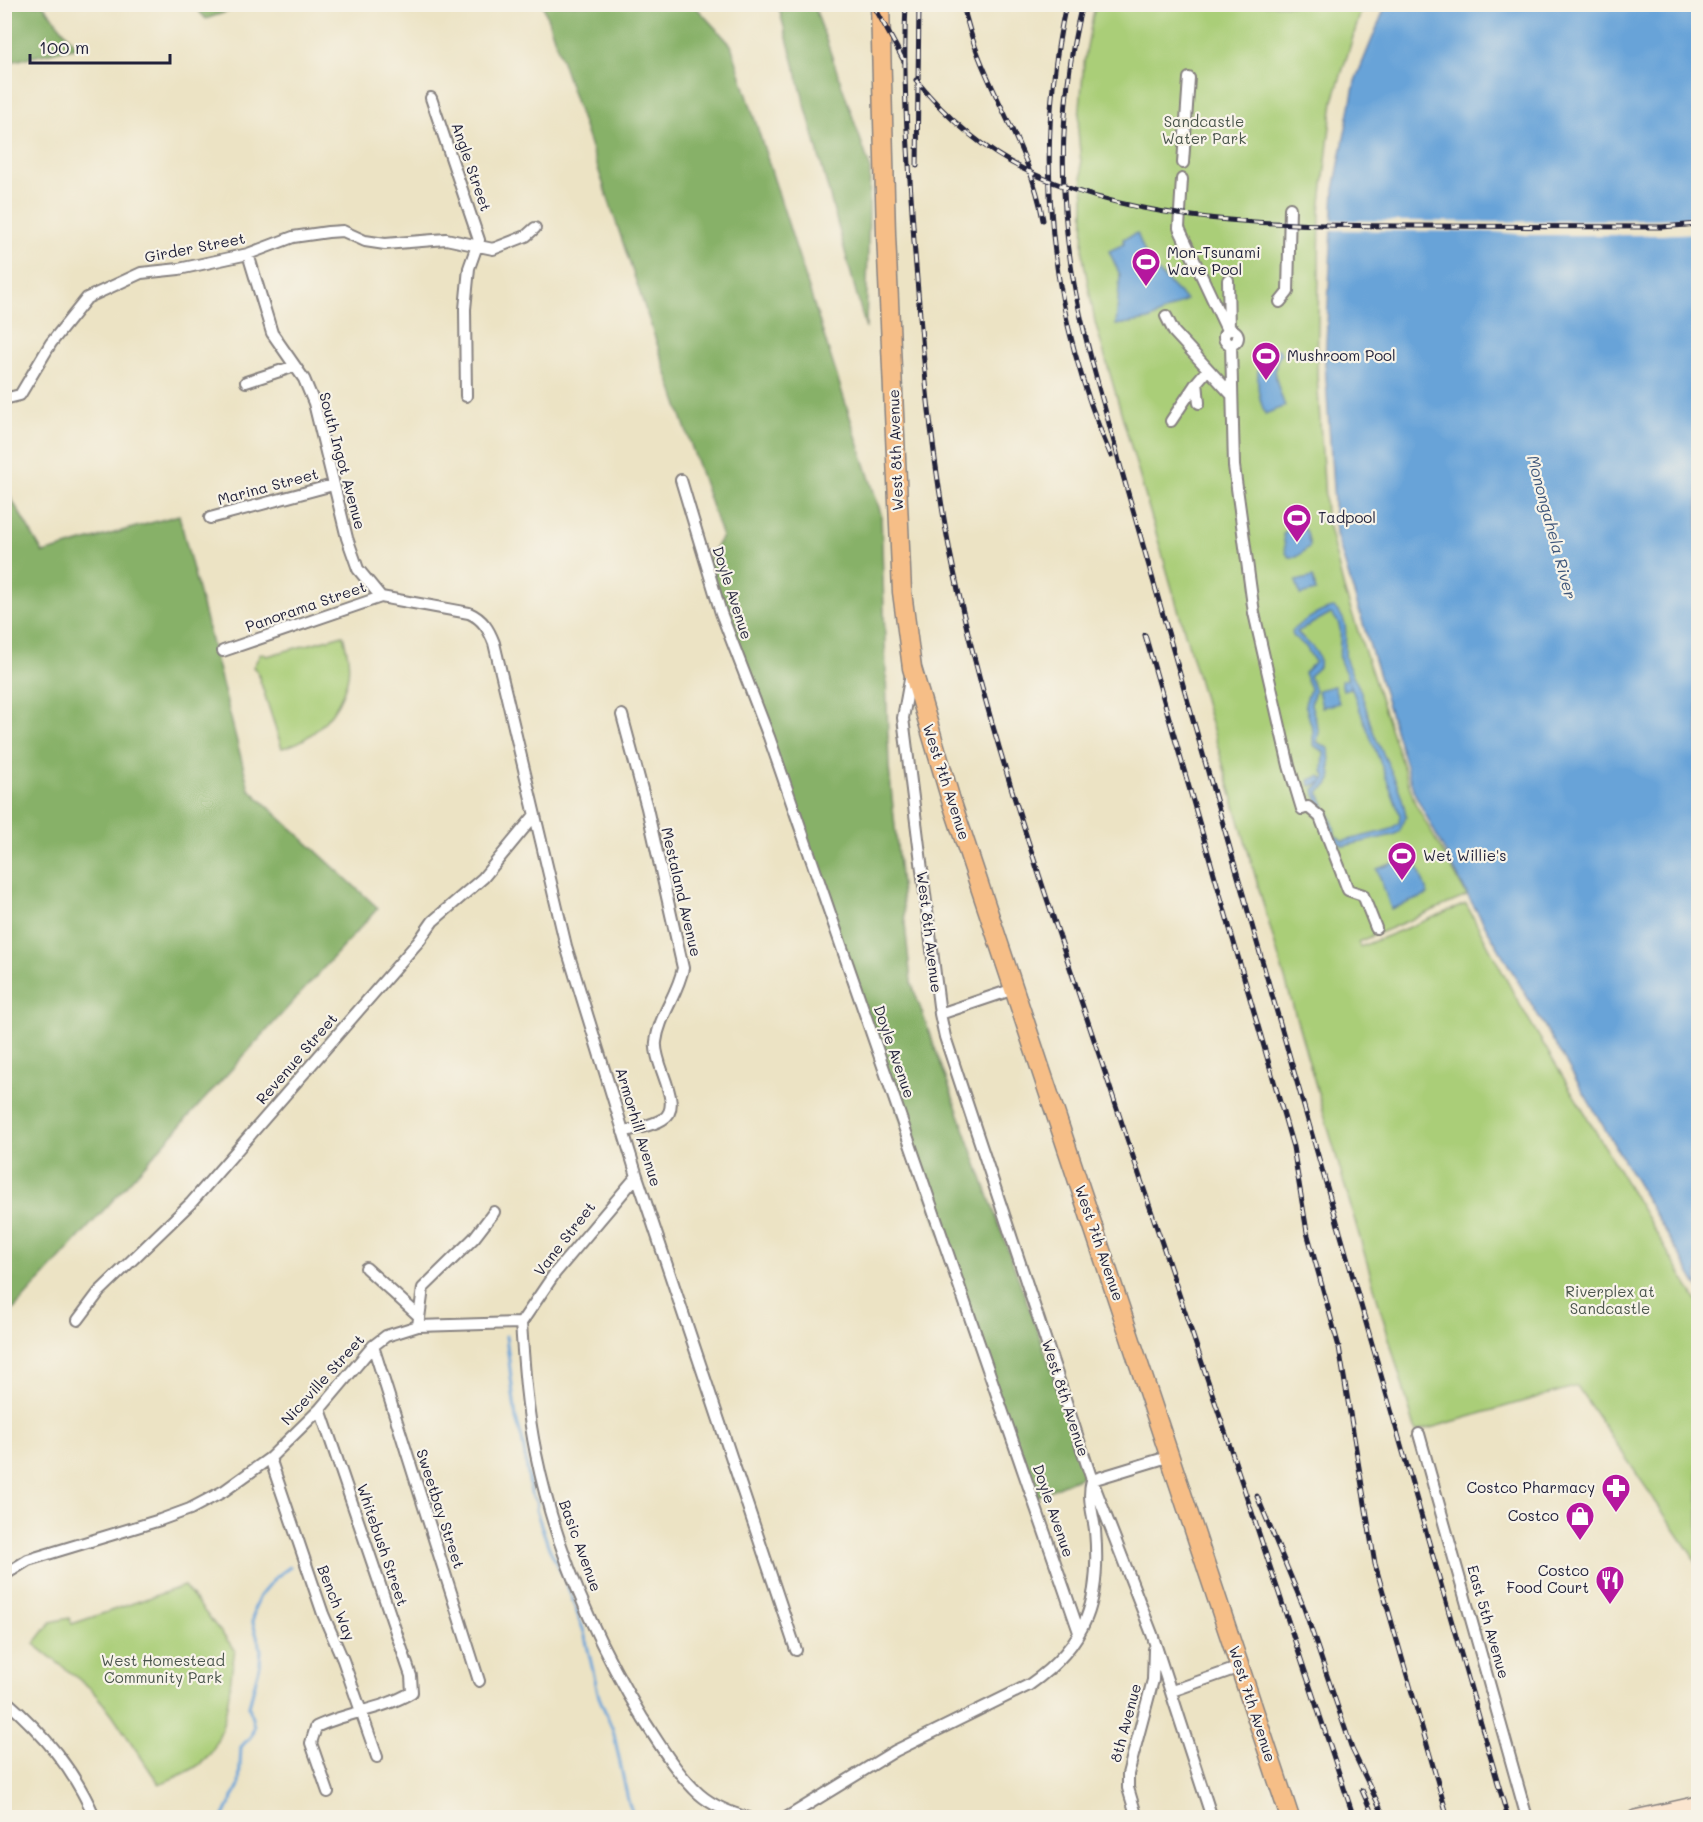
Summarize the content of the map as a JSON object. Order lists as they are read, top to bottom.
{
  "streets": {
    "main road": ["West 8th Avenue", "West 7th Avenue"],
    "street": [
      "Angle Street",
      "Girder Street",
      "South Ingot Avenue",
      "Marina Street",
      "Doyle Avenue",
      "Panorama Street",
      "Mestaland Avenue",
      "Revenue Street",
      "Armorhill Avenue",
      "Vane Street",
      "Niceville Street",
      "Sweetbay Street",
      "Whitebush Street",
      "Basic Avenue",
      "Bench Way",
      "East 5th Avenue",
      "8th Avenue"
    ]
  },
  "crossings": [
    ["Angle Street", "Girder Street"],
    ["Girder Street", "South Ingot Avenue"],
    ["West 8th Avenue", "West 7th Avenue"],
    ["West 8th Avenue", "8th Avenue"],
    ["South Ingot Avenue", "Marina Street"],
    ["South Ingot Avenue", "Panorama Street"],
    ["Panorama Street", "Armorhill Avenue"],
    ["Mestaland Avenue", "Armorhill Avenue"],
    ["Revenue Street", "Armorhill Avenue"],
    ["Armorhill Avenue", "Vane Street"],
    ["Vane Street", "Basic Avenue"],
    ["Niceville Street", "Sweetbay Street"],
    ["Niceville Street", "Whitebush Street"],
    ["Niceville Street", "Bench Way"],
    ["Whitebush Street", "Bench Way"]
  ],
  "water": ["Monongahela River"],
  "parks": ["Sandcastle Water Park", "Riverplex at Sandcastle", "West Homestead Community Park"],
  "places": {
    "sports": [
      "Mon-Tsunami Wave Pool",
      "Mushroom Pool",
      "Tadpool",
      "Wet Willie's"
    ],
    "pharmacy": ["Costco Pharmacy"],
    "shop": ["Costco"],
    "restaurant": ["Costco Food Court"]
  },
  "scale_bar": "100 m"
}
